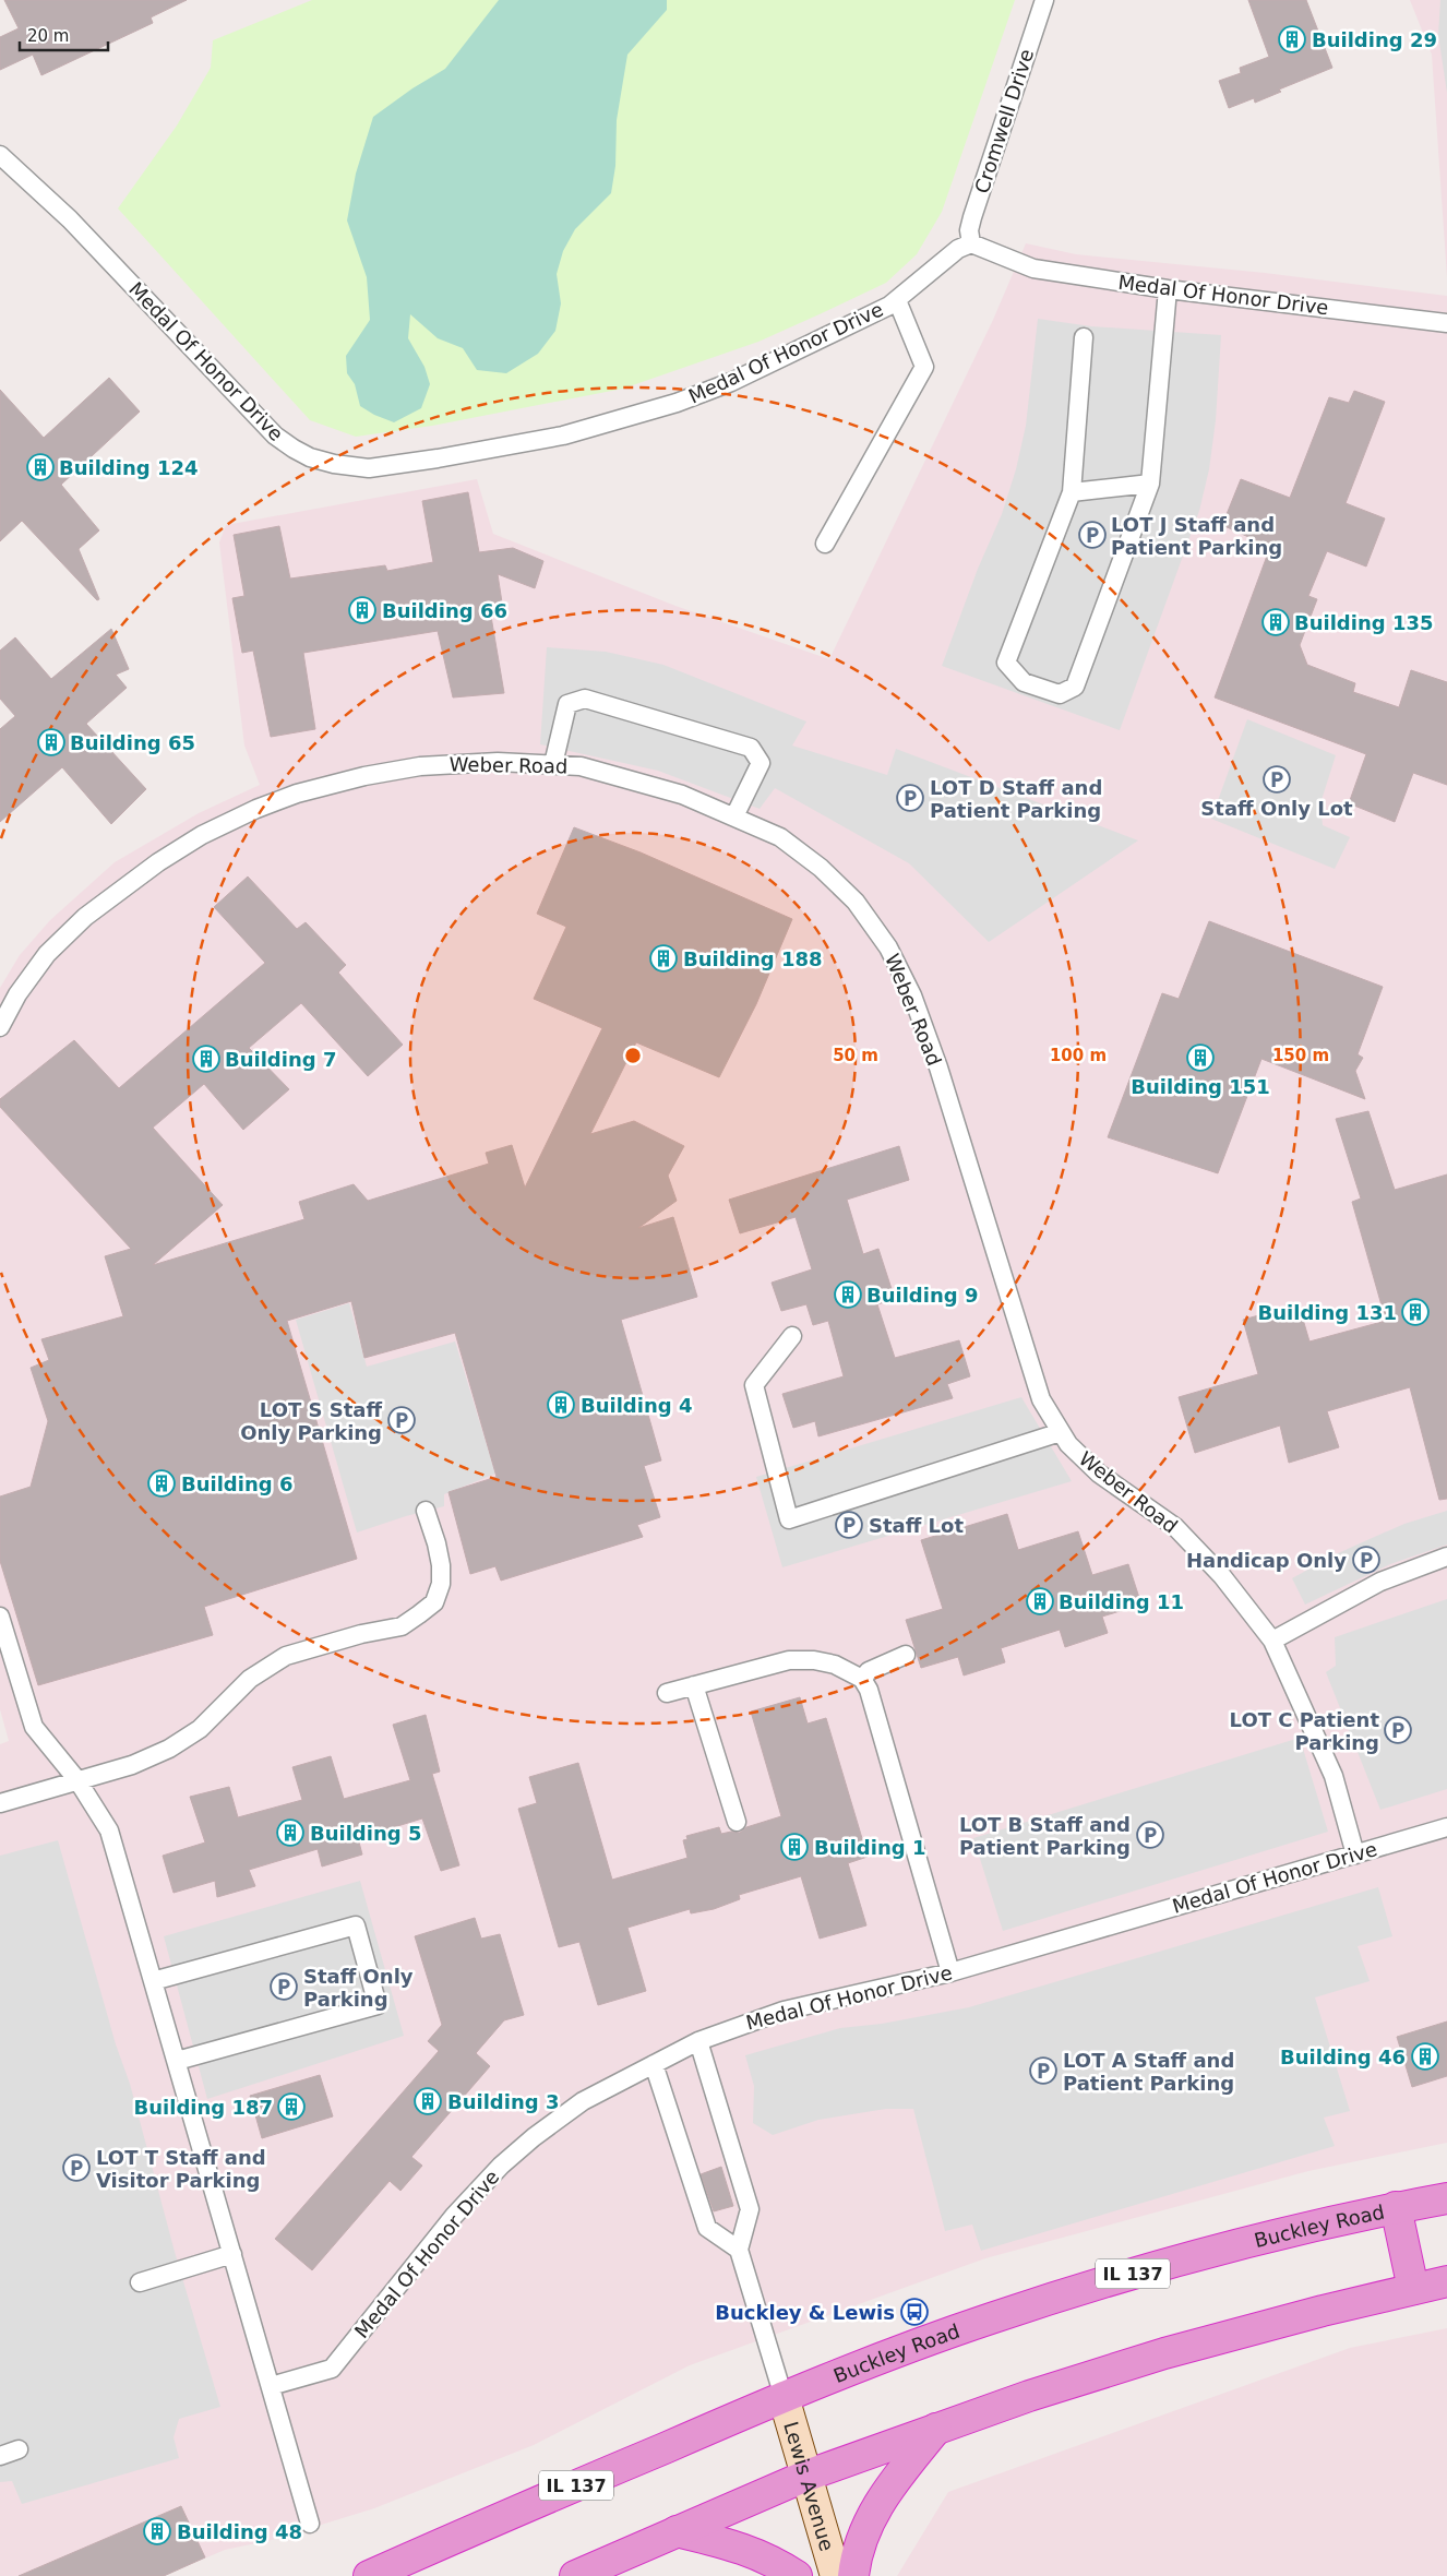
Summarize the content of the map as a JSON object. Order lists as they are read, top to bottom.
{
  "streets": {
    "highway": ["Buckley Road", "IL 137"],
    "main road": ["Lewis Avenue"],
    "lane": ["Cromwell Drive", "Medal Of Honor Drive", "Weber Road"]
  },
  "crossings": [
    ["Cromwell Drive", "Medal Of Honor Drive"],
    ["Medal Of Honor Drive", "Weber Road"],
    ["Buckley Road", "Lewis Avenue"]
  ],
  "places": {
    "building": [
      "Building 29",
      "Building 124",
      "Building 66",
      "Building 135",
      "Building 65",
      "Building 188",
      "Building 151",
      "Building 7",
      "Building 9",
      "Building 131",
      "Building 4",
      "Building 6",
      "Building 11",
      "Building 5",
      "Building 1",
      "Building 46",
      "Building 3",
      "Building 187",
      "Building 48"
    ],
    "parking": [
      "LOT J Staff and Patient Parking",
      "Staff Only Lot",
      "LOT D Staff and Patient Parking",
      "LOT S Staff Only Parking",
      "Staff Lot",
      "Handicap Only",
      "LOT C Patient Parking",
      "LOT B Staff and Patient Parking",
      "Staff Only Parking",
      "LOT A Staff and Patient Parking",
      "LOT T Staff and Visitor Parking"
    ],
    "bus stop": ["Buckley & Lewis"]
  },
  "scale_bar": "20 m",
  "rings": ["50 m", "100 m", "150 m"]
}
